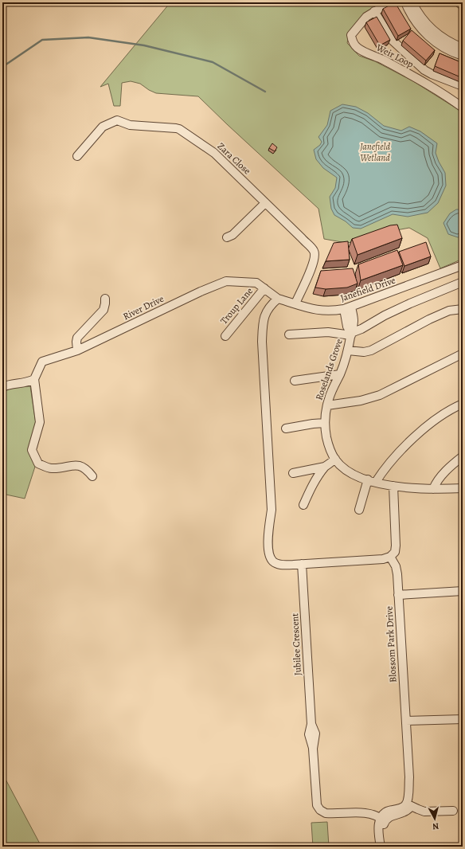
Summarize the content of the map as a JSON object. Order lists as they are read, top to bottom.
{
  "streets": {
    "street": [
      "Weir Loop",
      "Zara Close",
      "Janefield Drive",
      "Troup Lane",
      "River Drive",
      "Roselands Grove",
      "Jubilee Crescent",
      "Blossom Park Drive"
    ]
  },
  "crossings": [
    ["Zara Close", "Janefield Drive"],
    ["Janefield Drive", "Troup Lane"],
    ["Janefield Drive", "River Drive"],
    ["Janefield Drive", "Roselands Grove"],
    ["Troup Lane", "River Drive"]
  ],
  "parks": ["Janefield Wetland"],
  "north": "bottom"
}
